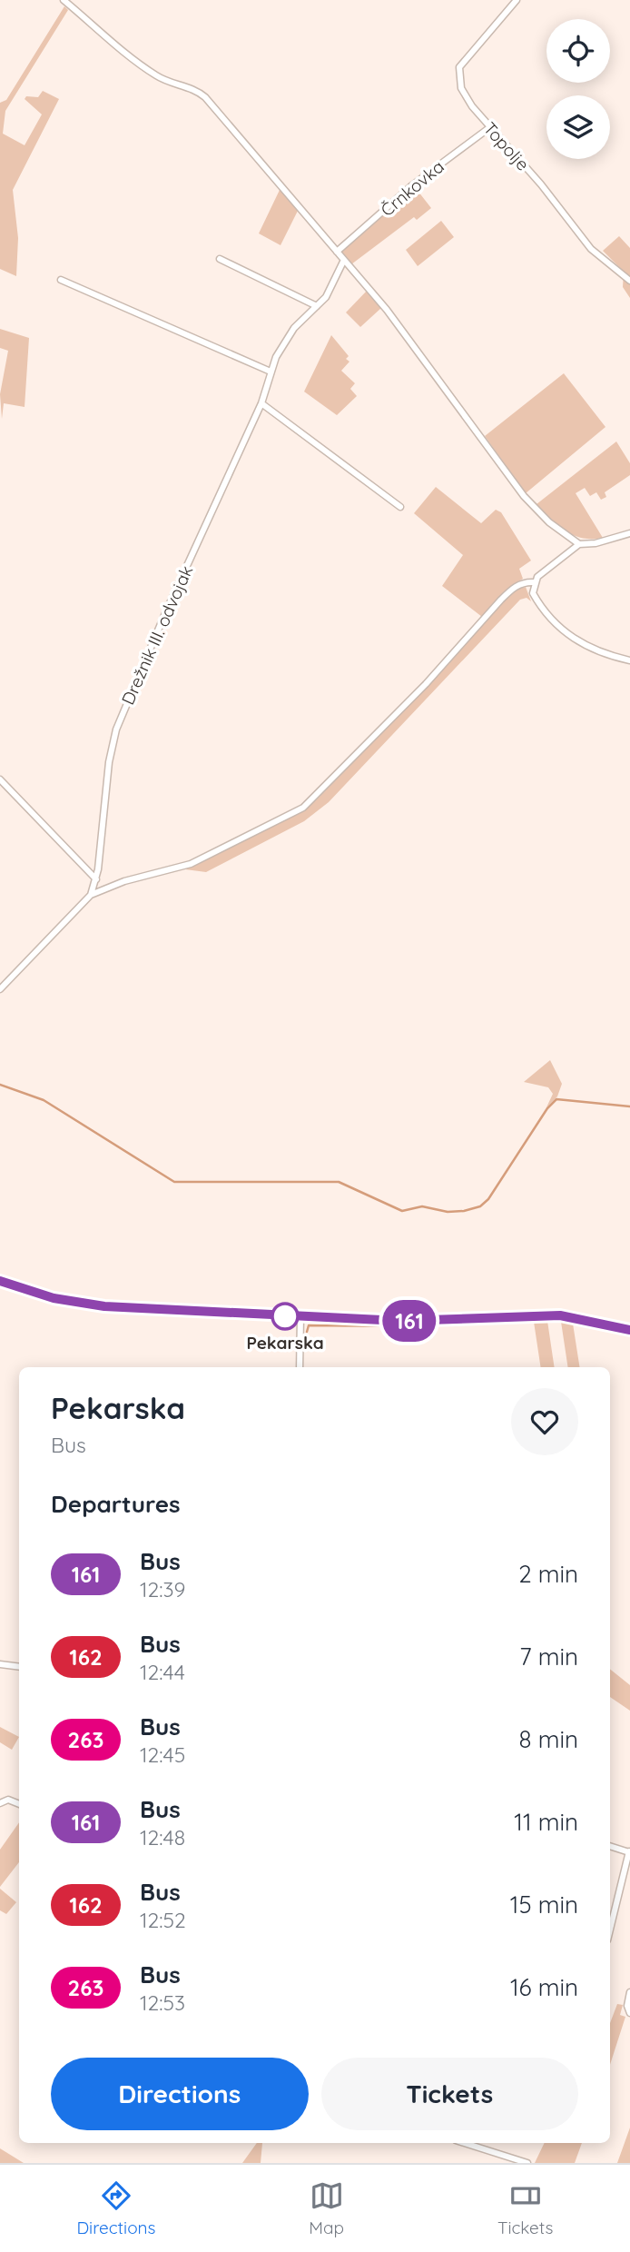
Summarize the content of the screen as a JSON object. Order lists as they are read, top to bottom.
{
  "streets": {
    "street": ["Topolje", "Črnkovka", "Drežnik III. odvojak"]
  },
  "crossings": [
    ["Topolje", "Črnkovka"]
  ],
  "places": ["Pekarska"],
  "lines": ["bus line 161"],
  "page": {
    "on_map": "161",
    "heading": [
      ["Pekarska", "Bus"],
      "Departures"
    ],
    "list": [
      {
        "mark": "161",
        "name": "Bus",
        "note": "12:39",
        "value": "2 min"
      },
      {
        "mark": "162",
        "name": "Bus",
        "note": "12:44",
        "value": "7 min"
      },
      {
        "mark": "263",
        "name": "Bus",
        "note": "12:45",
        "value": "8 min"
      },
      {
        "mark": "161",
        "name": "Bus",
        "note": "12:48",
        "value": "11 min"
      },
      {
        "mark": "162",
        "name": "Bus",
        "note": "12:52",
        "value": "15 min"
      },
      {
        "mark": "263",
        "name": "Bus",
        "note": "12:53",
        "value": "16 min"
      }
    ],
    "buttons": ["Directions", "Tickets"],
    "tabs": ["Directions", "Map", "Tickets"]
  }
}
